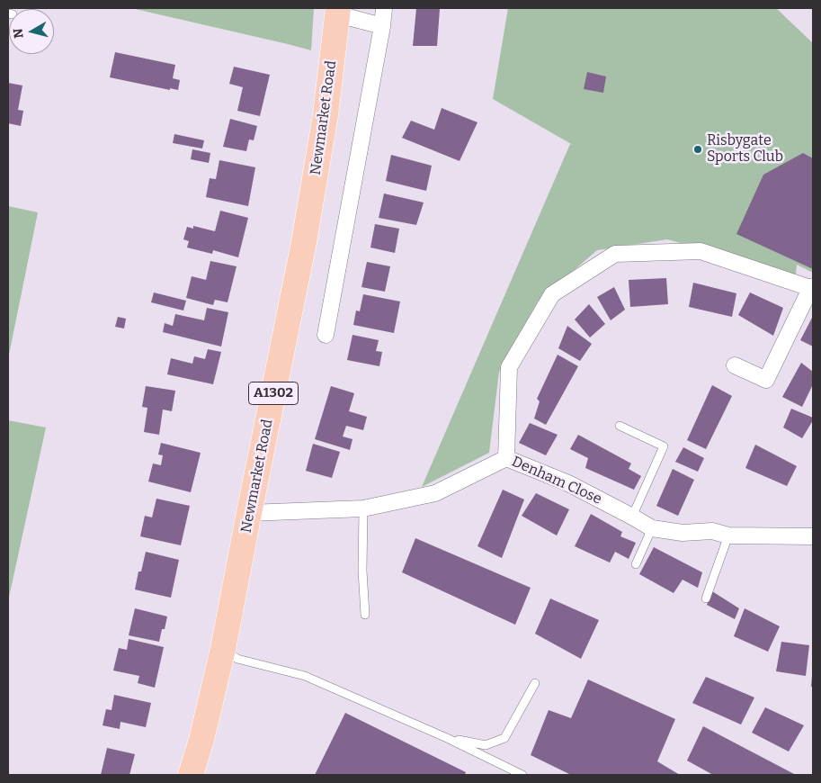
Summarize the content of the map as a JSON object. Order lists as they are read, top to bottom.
{
  "streets": {
    "main road": ["Newmarket Road", "A1302"],
    "street": ["Denham Close"]
  },
  "crossings": [
    ["Newmarket Road", "Denham Close"]
  ],
  "places": ["Risbygate Sports Club"],
  "north": "left"
}
